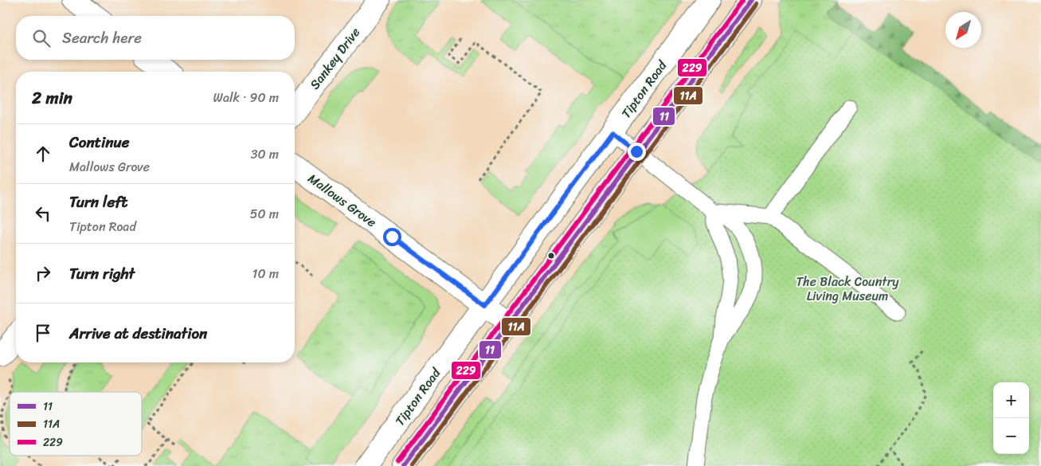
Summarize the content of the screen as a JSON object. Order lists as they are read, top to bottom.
{
  "streets": {
    "main road": ["Sankey Drive", "Tipton Road", "Mallows Grove"]
  },
  "crossings": [
    ["Tipton Road", "Mallows Grove"]
  ],
  "parks": ["The Black Country Living Museum"],
  "lines": ["transit line 11", "transit line 229", "transit line 11A"],
  "legend": ["11", "11A", "229"],
  "north": "bottom left",
  "page": {
    "search": "Search here",
    "heading": ["2 min", "Walk · 90 m"],
    "list": [
      ["Continue", "Mallows Grove", "30 m"],
      ["Turn left", "Tipton Road", "50 m"],
      ["Turn right", "10 m"],
      "Arrive at destination"
    ],
    "map_buttons": ["+", "−"]
  }
}
